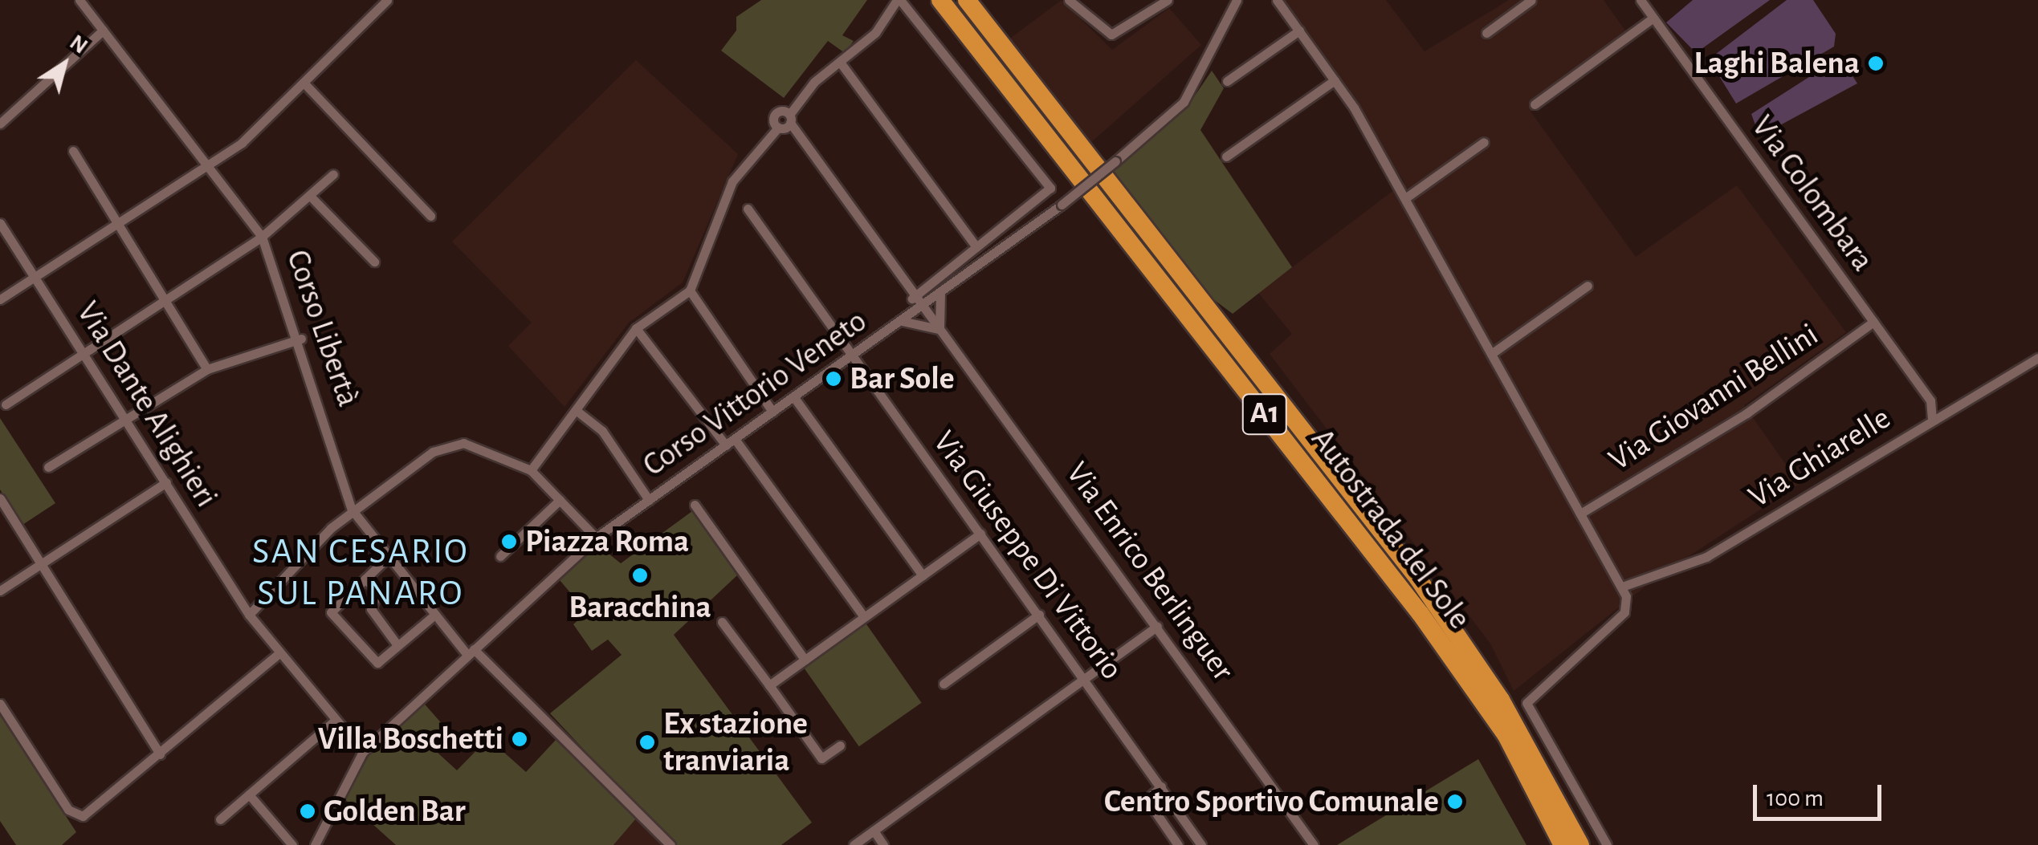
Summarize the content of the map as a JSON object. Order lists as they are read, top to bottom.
{
  "streets": {
    "highway": ["A1", "Autostrada del Sole"],
    "street": [
      "Via Colombara",
      "Corso Libertà",
      "Corso Vittorio Veneto",
      "Via Giovanni Bellini",
      "Via Dante Alighieri",
      "Via Ghiarelle",
      "Via Giuseppe Di Vittorio",
      "Via Enrico Berlinguer"
    ]
  },
  "crossings": [
    ["Via Colombara", "Via Giovanni Bellini"],
    ["Via Colombara", "Via Ghiarelle"],
    ["Corso Libertà", "Corso Vittorio Veneto"],
    ["Corso Vittorio Veneto", "Via Dante Alighieri"],
    ["Corso Vittorio Veneto", "Via Giuseppe Di Vittorio"],
    ["Corso Vittorio Veneto", "Via Enrico Berlinguer"]
  ],
  "districts": ["SAN CESARIO SUL PANARO"],
  "places": [
    "Laghi Balena",
    "Bar Sole",
    "Piazza Roma",
    "Baracchina",
    "Villa Boschetti",
    "Ex stazione tranviaria",
    "Centro Sportivo Comunale",
    "Golden Bar"
  ],
  "scale_bar": "100 m",
  "north": "top right"
}
